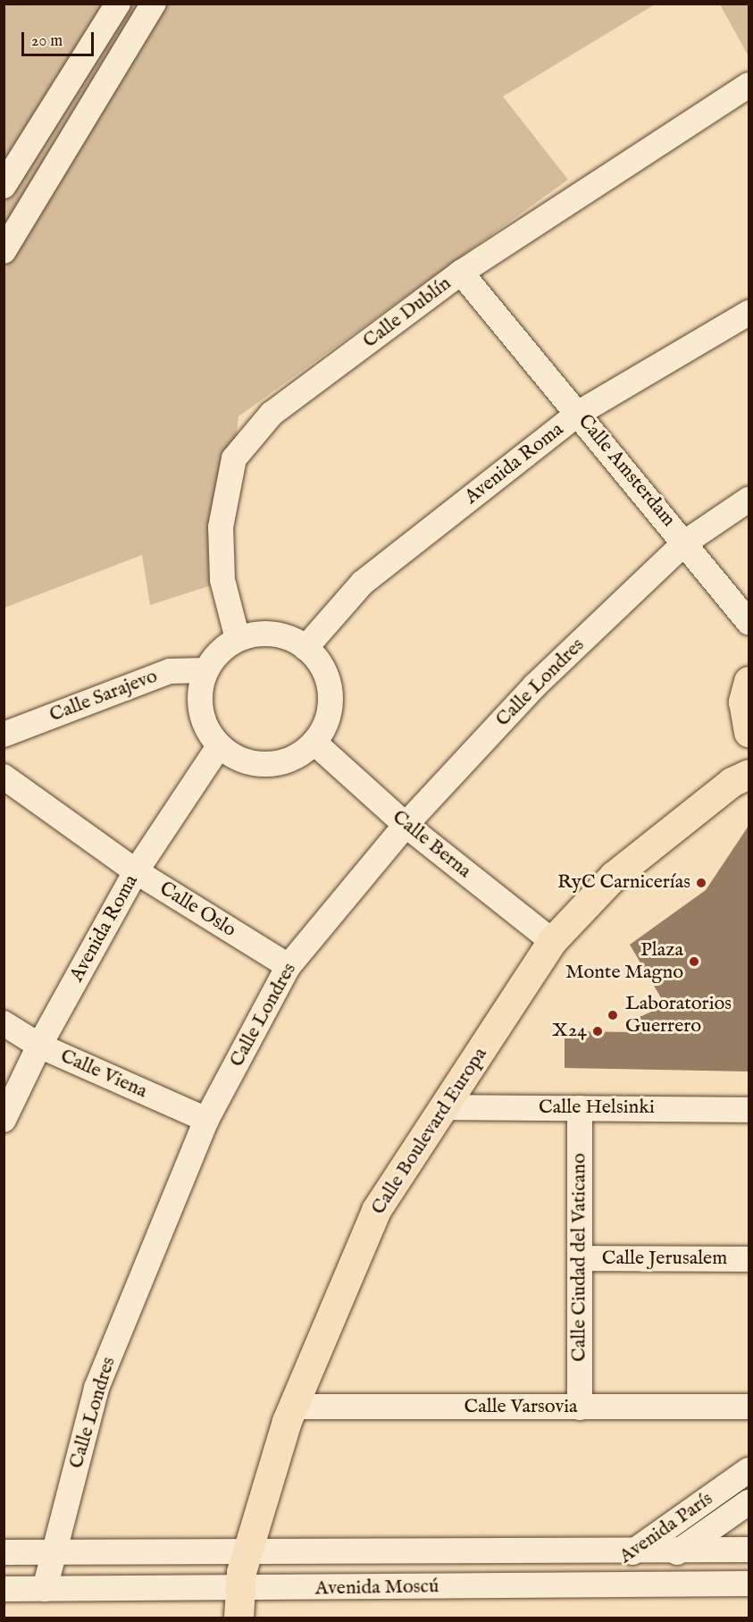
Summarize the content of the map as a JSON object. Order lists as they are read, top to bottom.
{
  "streets": {
    "main road": ["Calle Boulevard Europa"],
    "street": [
      "Calle Dublín",
      "Avenida Roma",
      "Calle Amsterdam",
      "Calle Londres",
      "Calle Sarajevo",
      "Calle Berna",
      "Calle Oslo",
      "Calle Viena",
      "Calle Helsinki",
      "Calle Ciudad del Vaticano",
      "Calle Jerusalem",
      "Calle Varsovia",
      "Avenida París",
      "Avenida Moscú"
    ]
  },
  "crossings": [
    ["Calle Dublín", "Avenida Roma"],
    ["Calle Dublín", "Calle Amsterdam"],
    ["Calle Dublín", "Calle Sarajevo"],
    ["Calle Dublín", "Calle Berna"],
    ["Avenida Roma", "Calle Amsterdam"],
    ["Avenida Roma", "Calle Sarajevo"],
    ["Avenida Roma", "Calle Berna"],
    ["Avenida Roma", "Calle Oslo"],
    ["Avenida Roma", "Calle Viena"],
    ["Calle Amsterdam", "Calle Londres"],
    ["Calle Londres", "Calle Berna"],
    ["Calle Londres", "Calle Oslo"],
    ["Calle Londres", "Calle Viena"],
    ["Calle Londres", "Avenida Moscú"],
    ["Calle Sarajevo", "Calle Berna"],
    ["Calle Berna", "Calle Boulevard Europa"],
    ["Calle Helsinki", "Calle Boulevard Europa"],
    ["Calle Helsinki", "Calle Ciudad del Vaticano"],
    ["Calle Boulevard Europa", "Calle Varsovia"],
    ["Calle Boulevard Europa", "Avenida Moscú"],
    ["Calle Ciudad del Vaticano", "Calle Jerusalem"],
    ["Calle Ciudad del Vaticano", "Calle Varsovia"],
    ["Avenida París", "Avenida Moscú"]
  ],
  "places": [
    "RyC Carnicerías",
    "Plaza Monte Magno",
    "Laboratorios Guerrero",
    "X24"
  ],
  "scale_bar": "20 m"
}
